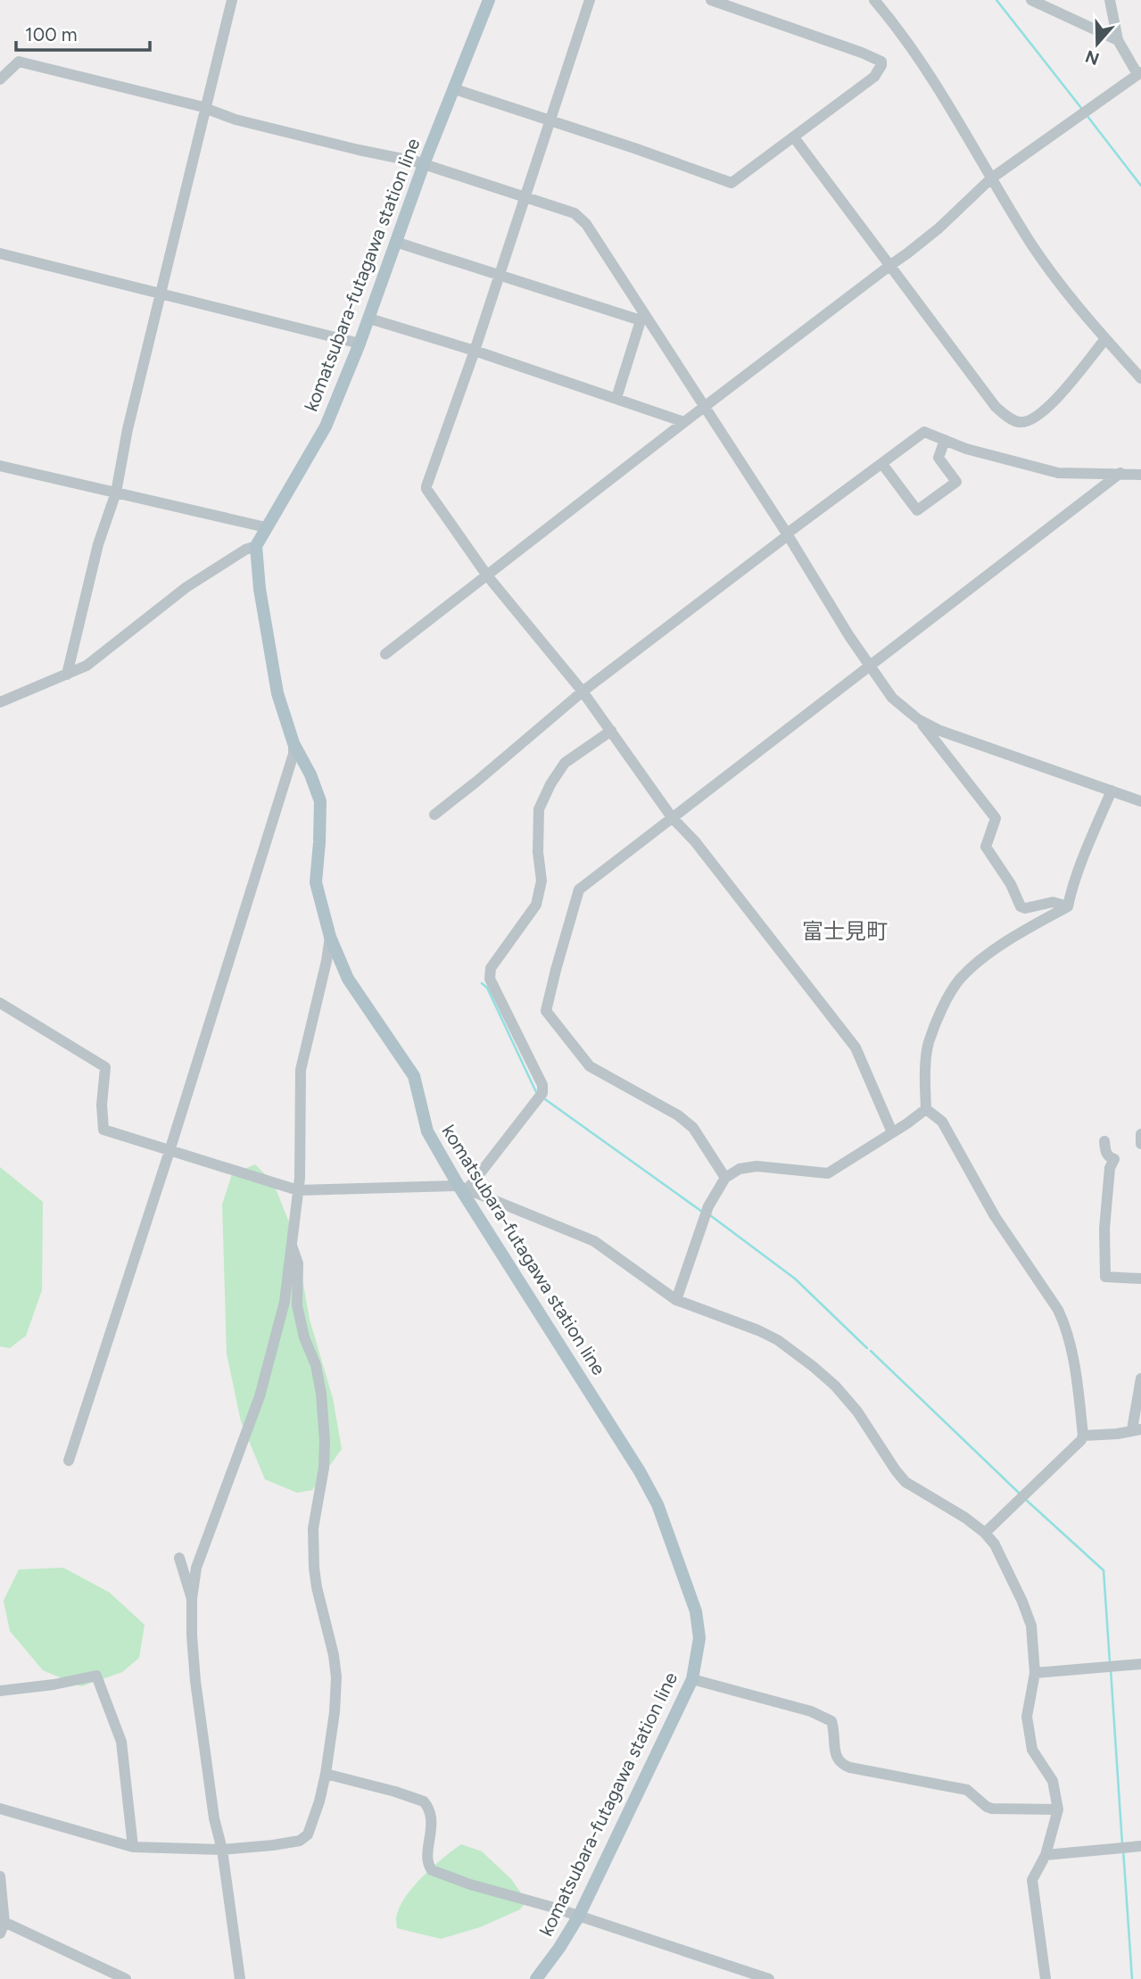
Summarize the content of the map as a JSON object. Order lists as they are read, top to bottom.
{
  "streets": {
    "main road": ["komatsubara-futagawa station line"]
  },
  "districts": ["富士見町"],
  "scale_bar": "100 m",
  "north": "bottom"
}
